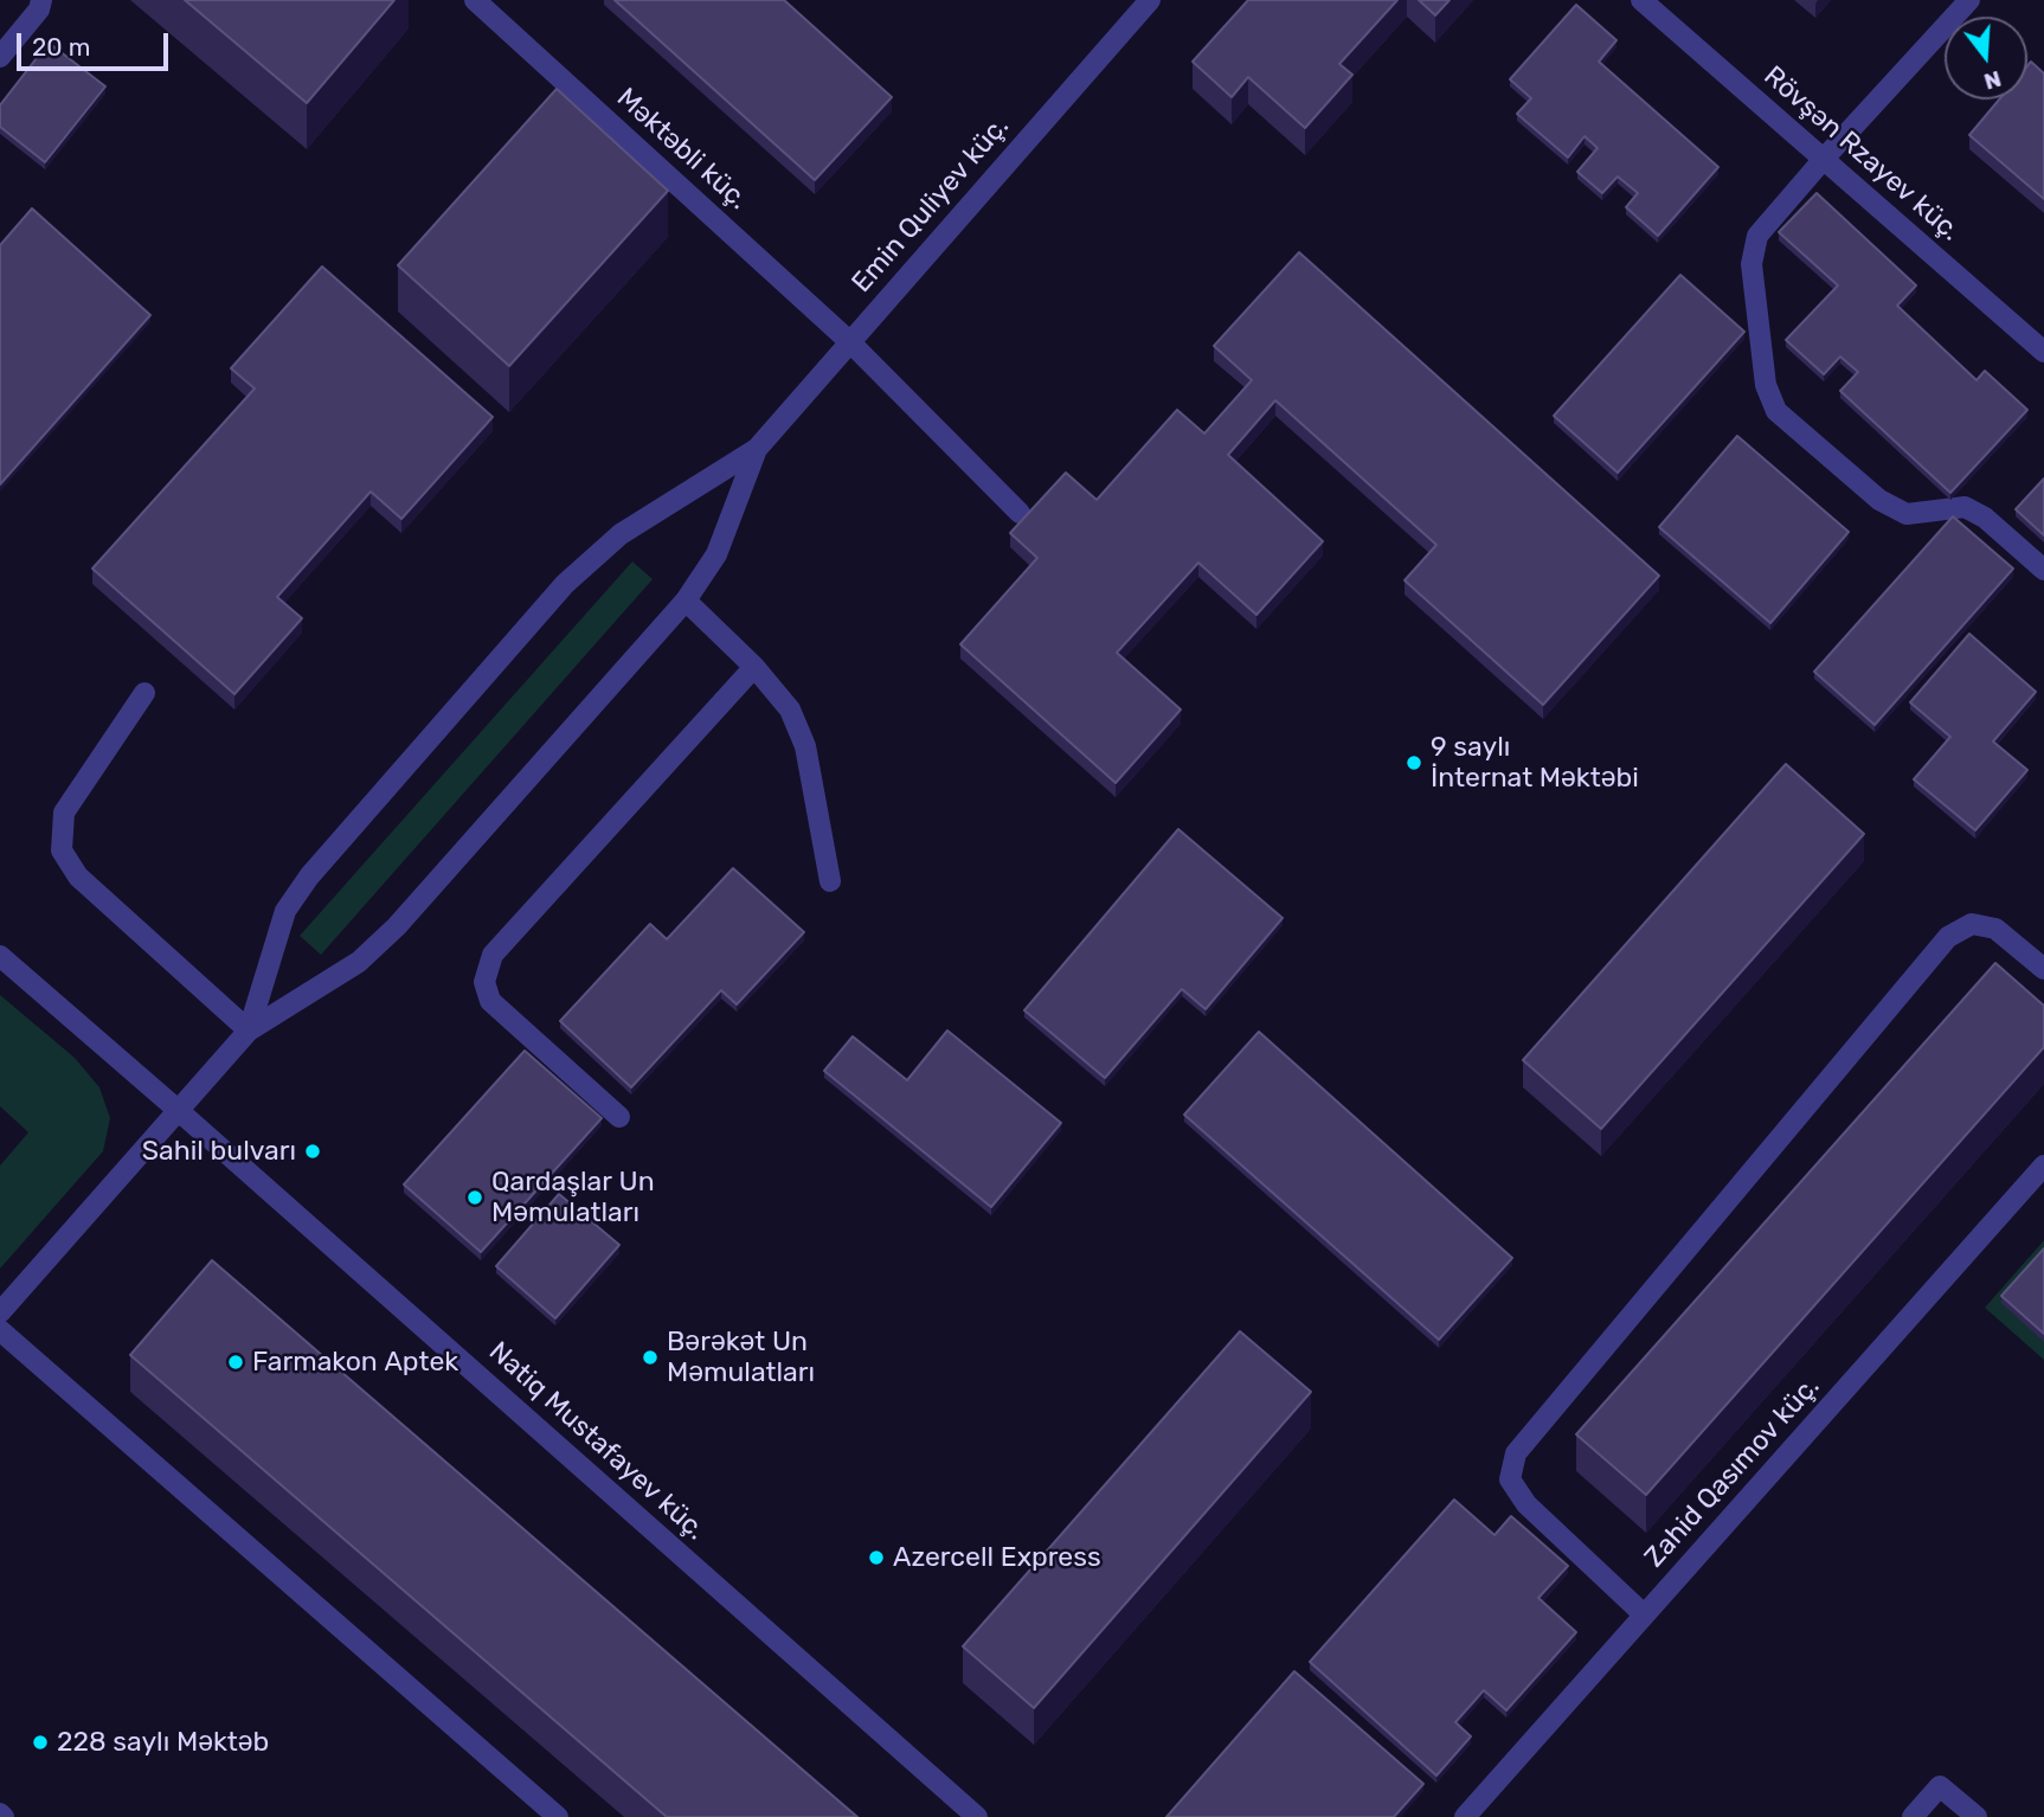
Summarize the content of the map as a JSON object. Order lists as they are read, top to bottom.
{
  "streets": {
    "street": [
      "Məktəbli küç.",
      "Rövşən Rzayev küç.",
      "Emin Quliyev küç.",
      "Natiq Mustafayev küç.",
      "Zahid Qasımov küç."
    ]
  },
  "crossings": [
    ["Məktəbli küç.", "Emin Quliyev küç."]
  ],
  "places": [
    "9 saylı İnternat Məktəbi",
    "Sahil bulvarı",
    "Qardaşlar Un Məmulatları",
    "Bərəkət Un Məmulatları",
    "Farmakon Aptek",
    "Azercell Express",
    "228 saylı Məktəb"
  ],
  "scale_bar": "20 m",
  "north": "bottom"
}
